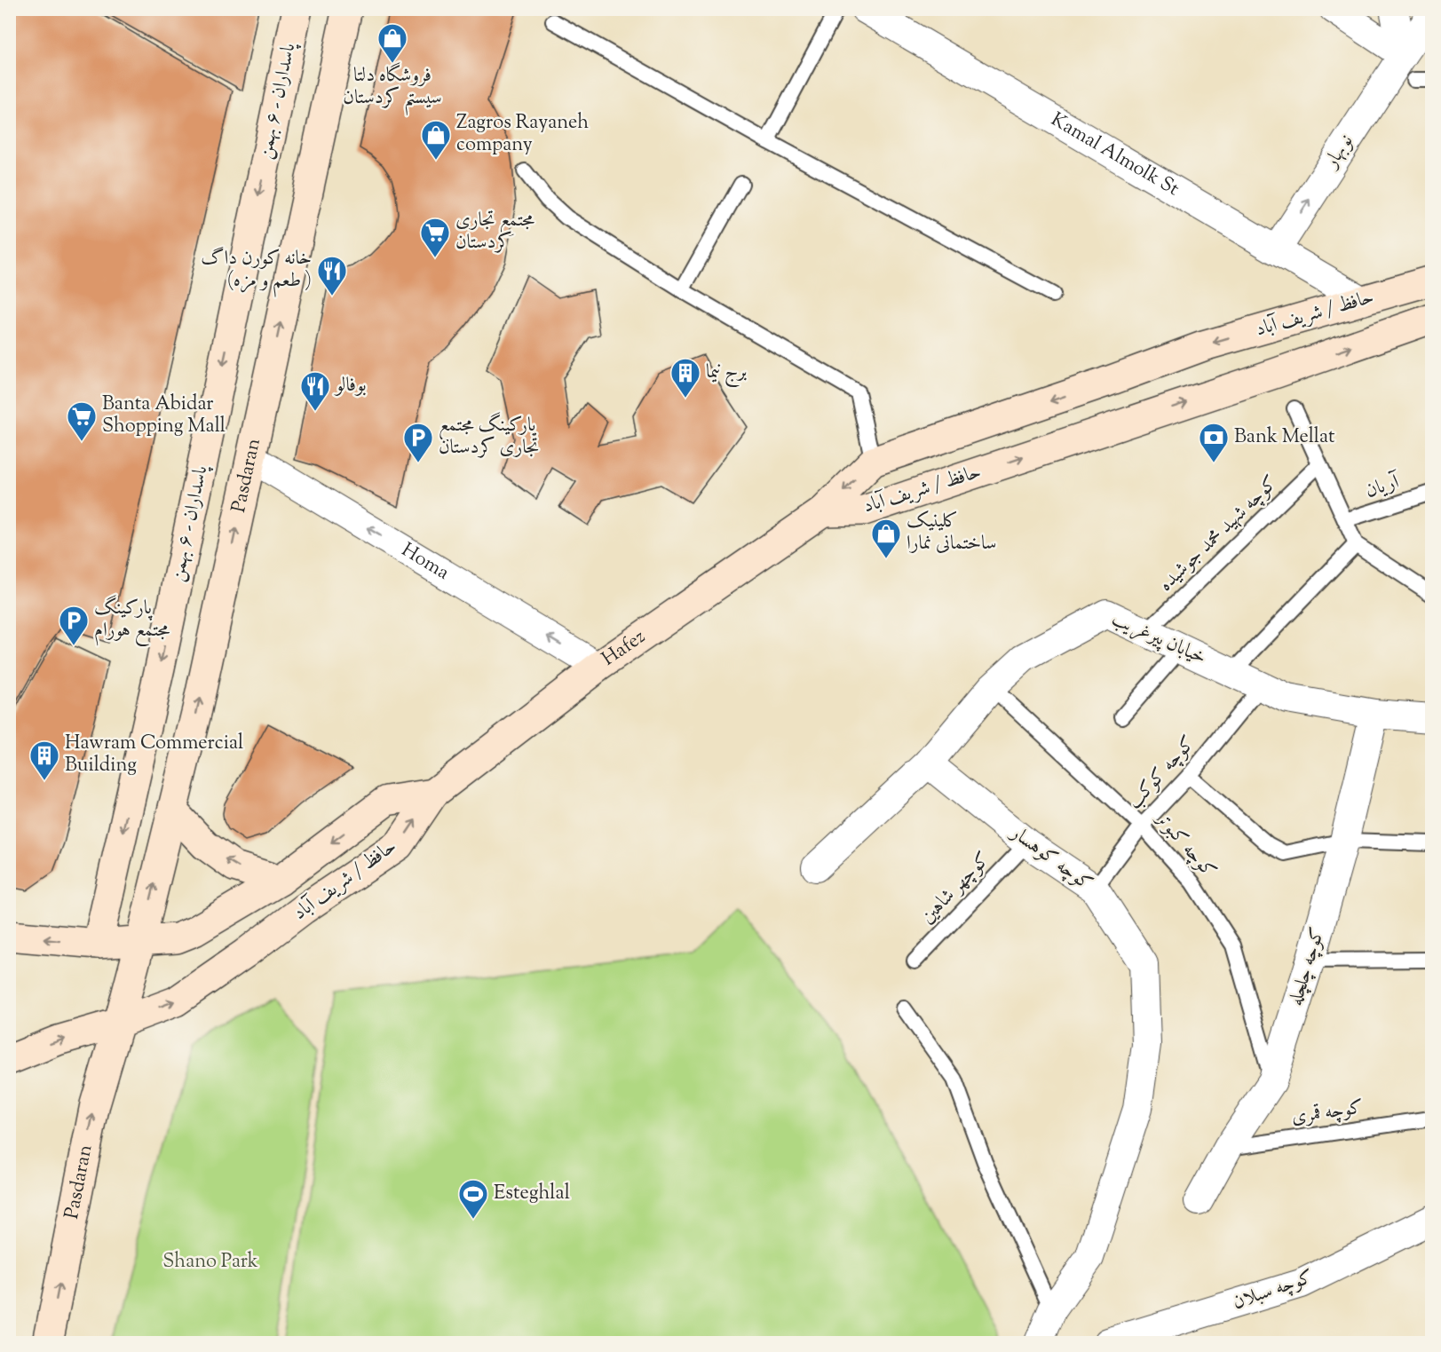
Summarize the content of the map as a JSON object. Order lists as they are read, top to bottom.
{
  "streets": {
    "main road": [
      "پاسداران - ۶ بهمن",
      "حافظ / شریف آباد",
      "Pasdaran",
      "Hafez"
    ],
    "street": [
      "نوبهار",
      "Kamal Almolk St",
      "Homa",
      "خیابان پیرغریب",
      "کوچه کوهسار",
      "کوچه چلچله",
      "کوچه سبلان"
    ],
    "lane": [
      "آریان",
      "کوچه شهید محمد جوشیده",
      "کوچه کوکب",
      "کوچه کبوتر",
      "کوچهر شاهین",
      "کوچه قمری"
    ]
  },
  "crossings": [
    ["پاسداران - ۶ بهمن", "حافظ / شریف آباد"],
    ["نوبهار", "Kamal Almolk St"],
    ["Kamal Almolk St", "حافظ / شریف آباد"],
    ["حافظ / شریف آباد", "Pasdaran"],
    ["حافظ / شریف آباد", "Hafez"],
    ["Pasdaran", "Homa"],
    ["کوچه شهید محمد جوشیده", "خیابان پیرغریب"],
    ["Homa", "Hafez"],
    ["خیابان پیرغریب", "کوچه کوکب"],
    ["خیابان پیرغریب", "کوچه کبوتر"],
    ["خیابان پیرغریب", "کوچه کوهسار"],
    ["خیابان پیرغریب", "کوچه چلچله"],
    ["کوچه کوکب", "کوچه کبوتر"],
    ["کوچه کوکب", "کوچه کوهسار"],
    ["کوچه کبوتر", "کوچه چلچله"],
    ["کوچه کوهسار", "کوچهر شاهین"],
    ["کوچه چلچله", "کوچه قمری"]
  ],
  "one_way": [
    "پاسداران - ۶ بهمن",
    "نوبهار",
    "Pasdaran",
    "Homa"
  ],
  "parks": ["Shano Park"],
  "places": {
    "shop": ["فروشگاه دلتا سیستم کردستان", "Zagros Rayaneh company", "کلینیک ساختمانی نمارا"],
    "supermarket": ["مجتمع تجاری کردستان", "Banta Abidar Shopping Mall"],
    "restaurant": ["خانه کورن داگ (طعم و مزه )", "بوفالو"],
    "building": ["برج نیما", "Hawram Commercial Building"],
    "parking": ["پارکینگ مجتمع تجاری کردستان", "پارکینگ مجتمع هورام"],
    "bank": ["Bank Mellat"],
    "sports": ["Esteghlal"]
  }
}
